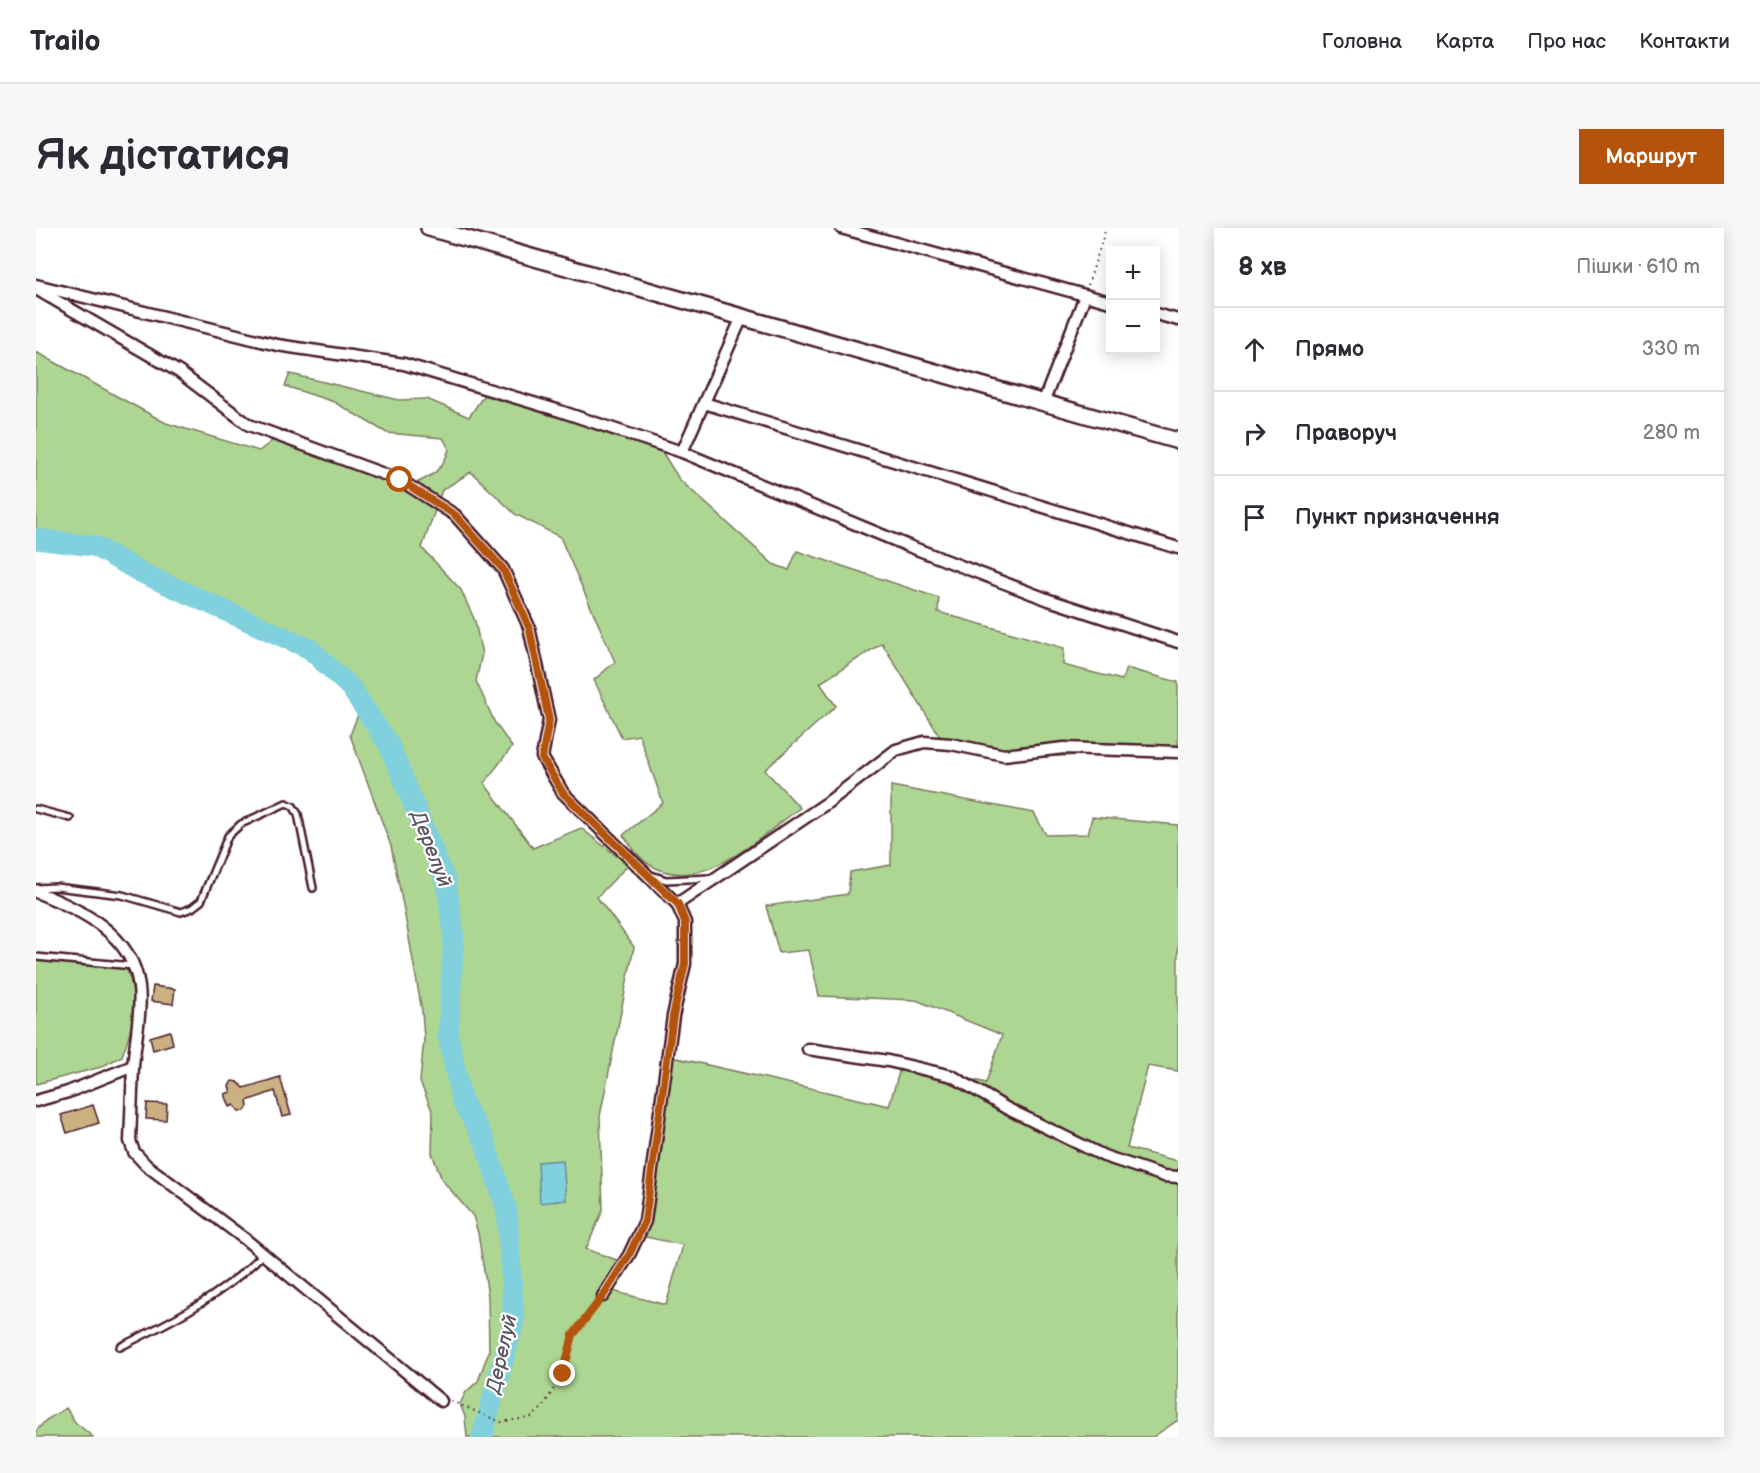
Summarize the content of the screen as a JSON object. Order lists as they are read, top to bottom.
{
  "water": ["Дерелуй"],
  "page": {
    "header": "Trailo",
    "nav": [
      "Головна",
      "Карта",
      "Про нас",
      "Контакти"
    ],
    "buttons": "Маршрут",
    "title": "Як дістатися",
    "heading": ["8 хв", "Пішки · 610 m"],
    "map_buttons": ["+", "−"],
    "list": [
      ["Прямо", "330 m"],
      ["Праворуч", "280 m"],
      "Пункт призначення"
    ]
  }
}
